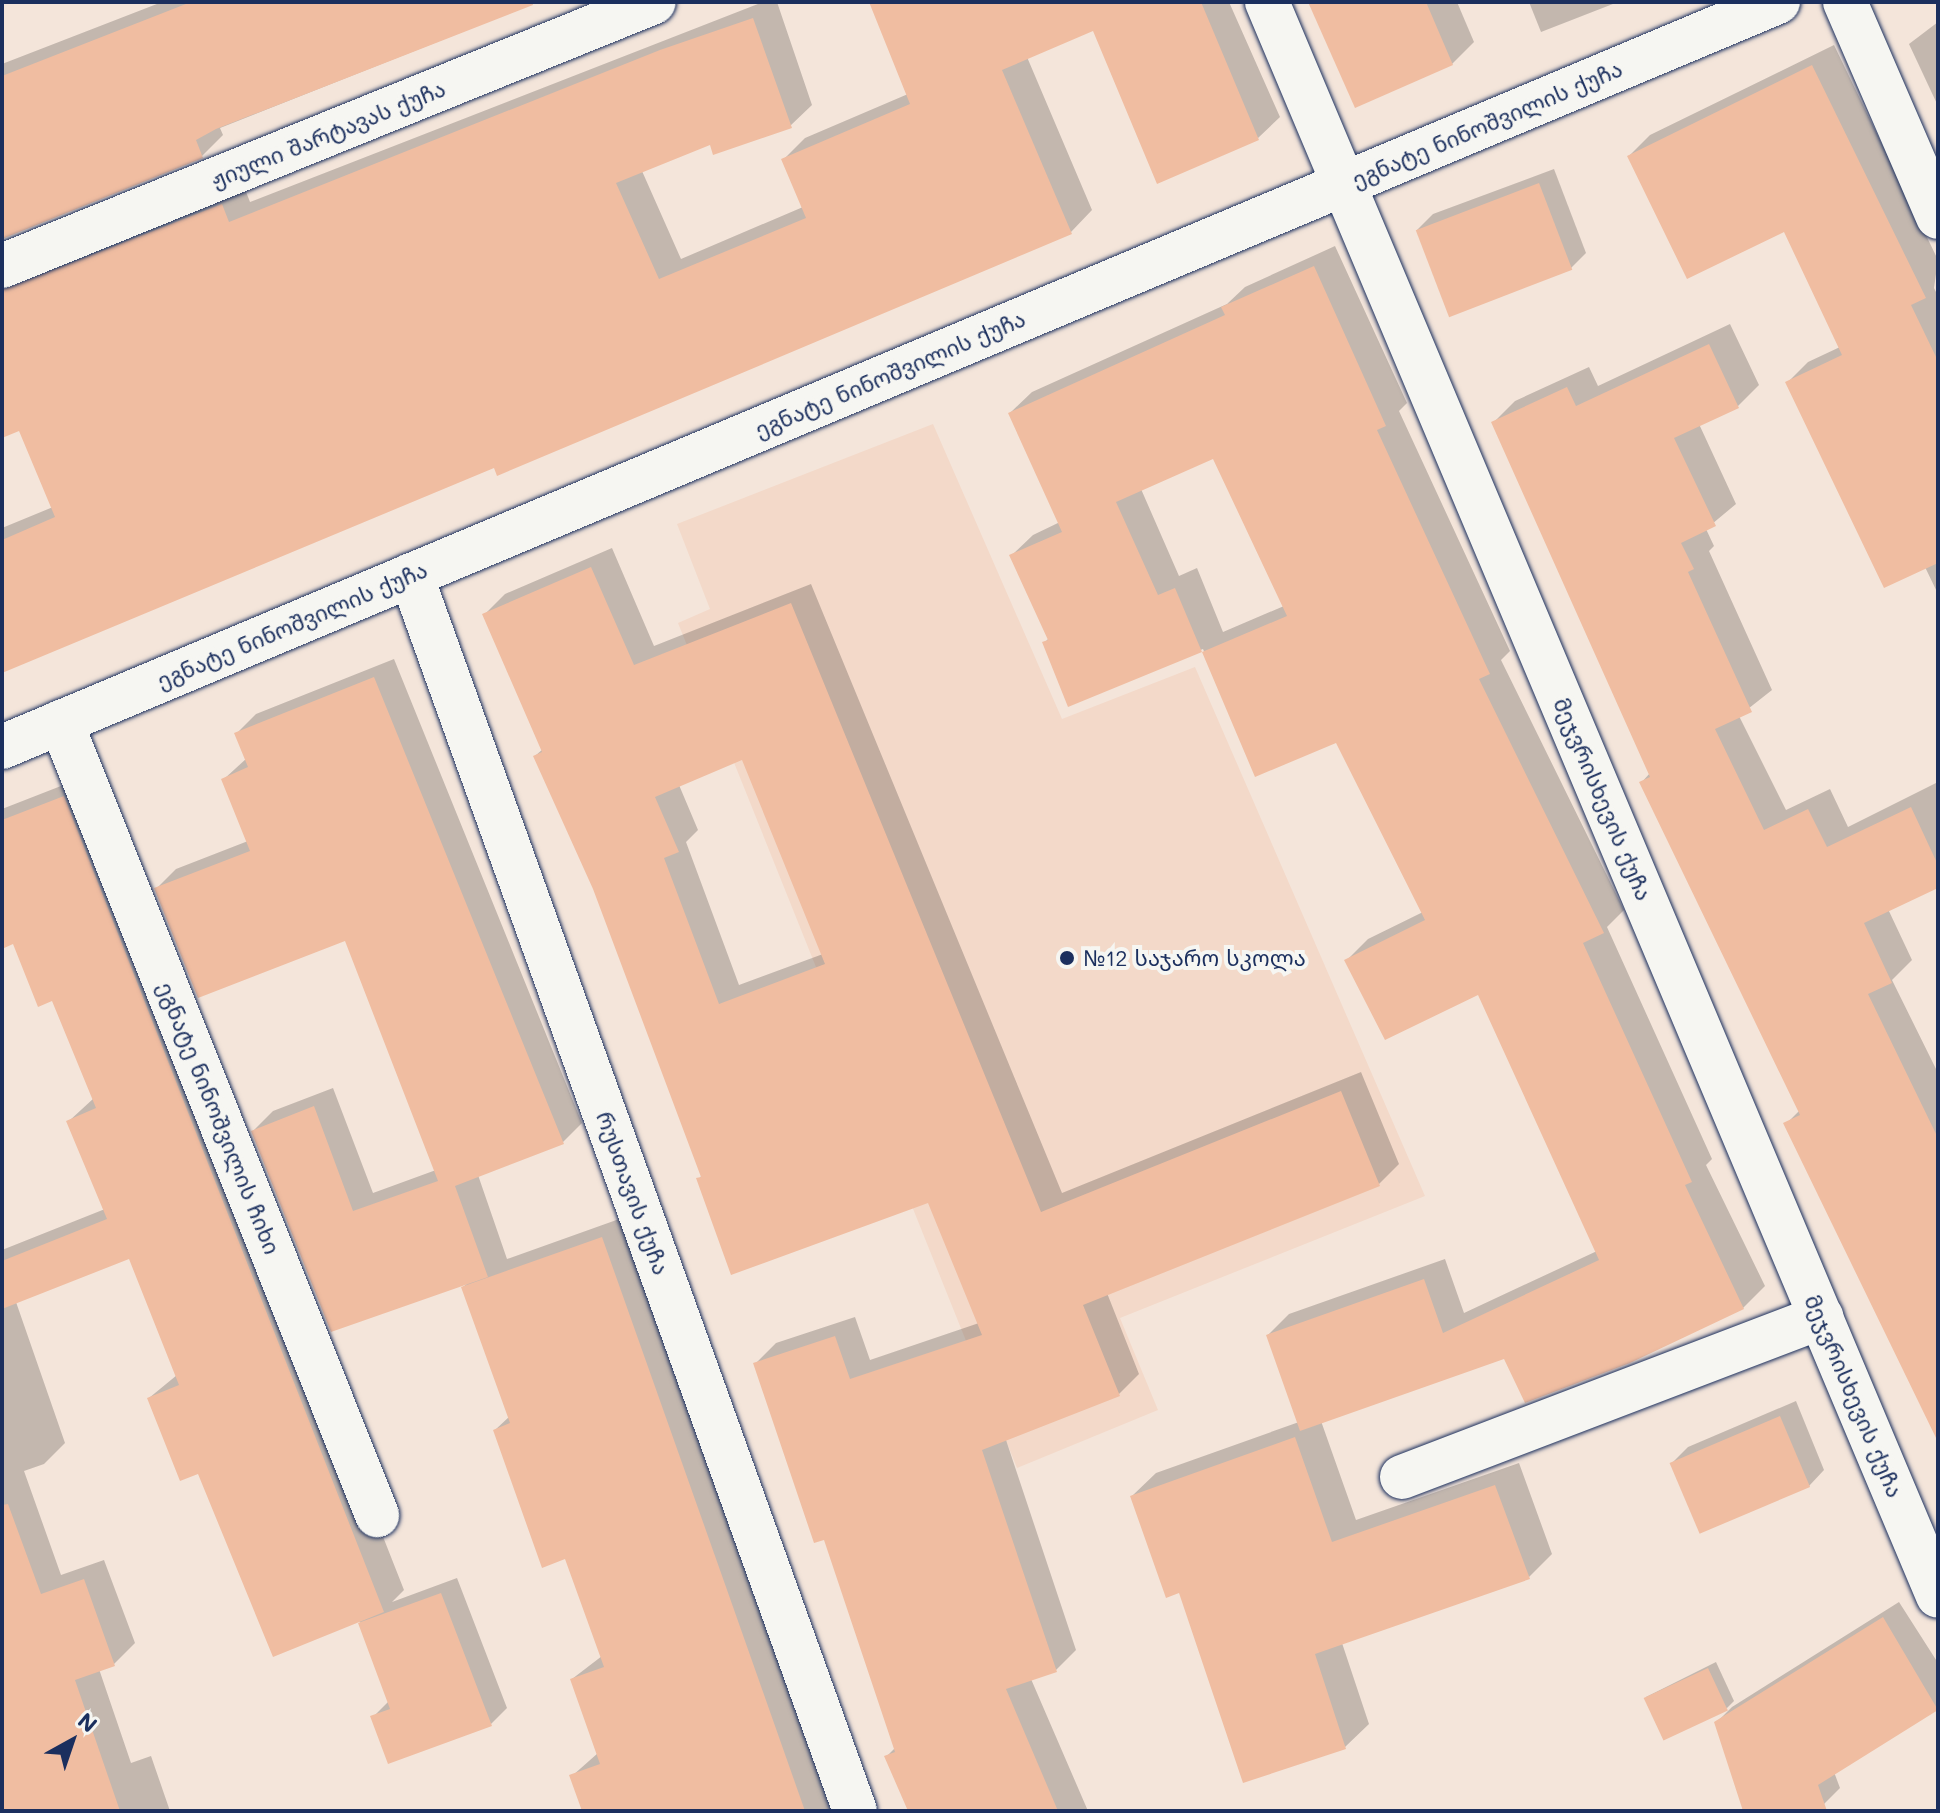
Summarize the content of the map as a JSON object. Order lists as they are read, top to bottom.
{
  "streets": {
    "street": [
      "ეგნატე ნინოშვილის ქუჩა",
      "ჟიული შარტავას ქუჩა",
      "მეჯვრისხევის ქუჩა",
      "ეგნატე ნინოშვილის ჩიხი",
      "რუსთავის ქუჩა"
    ]
  },
  "crossings": [
    ["ეგნატე ნინოშვილის ქუჩა", "მეჯვრისხევის ქუჩა"],
    ["ეგნატე ნინოშვილის ქუჩა", "ეგნატე ნინოშვილის ჩიხი"],
    ["ეგნატე ნინოშვილის ქუჩა", "რუსთავის ქუჩა"]
  ],
  "places": ["№12 საჯარო სკოლა"],
  "north": "top right"
}
